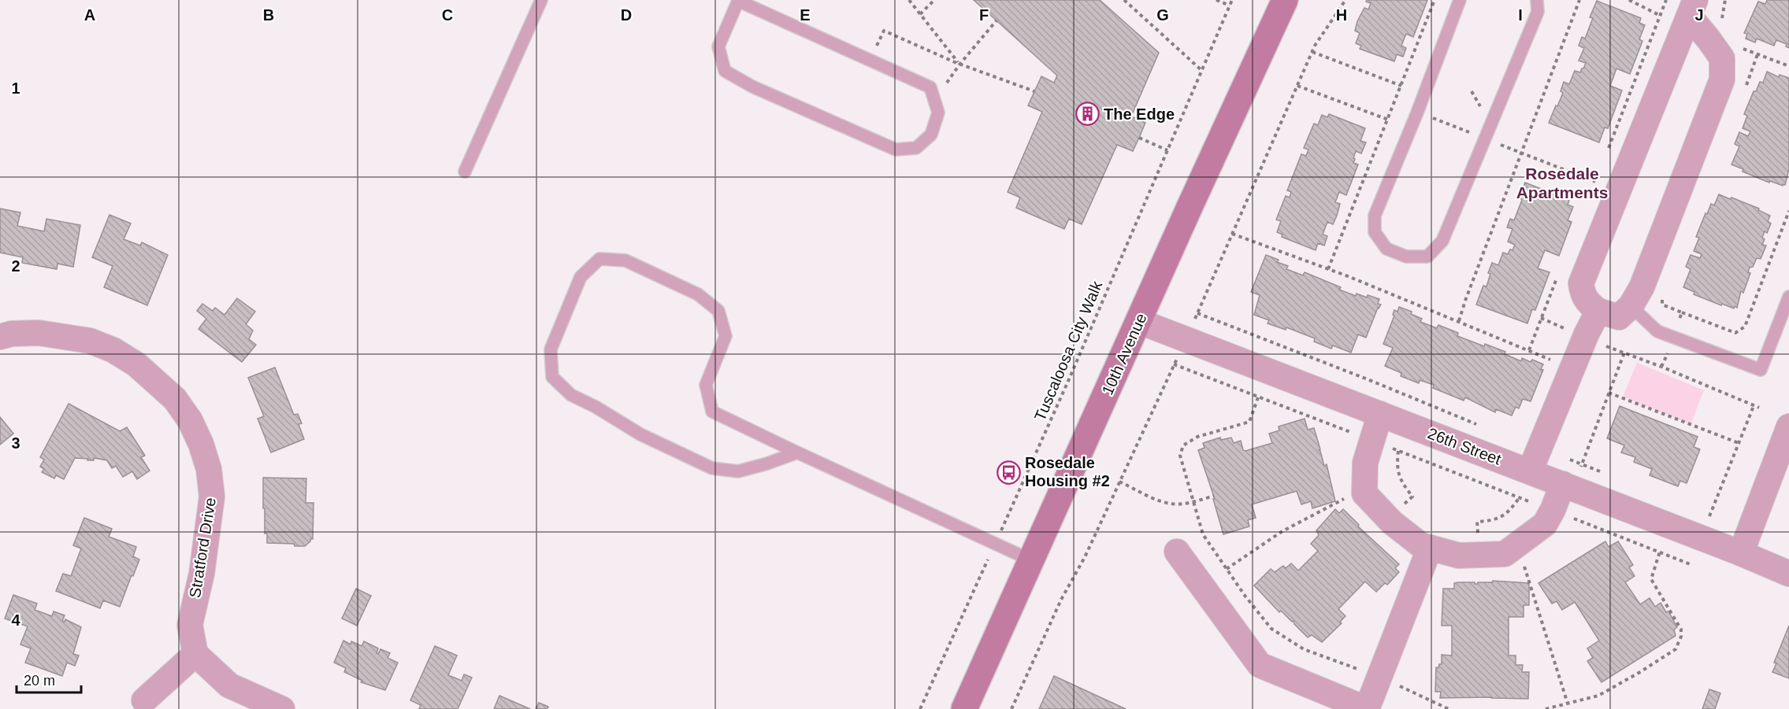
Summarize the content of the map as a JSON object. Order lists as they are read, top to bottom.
{
  "streets": {
    "main road": ["10th Avenue"],
    "street": ["26th Street", "Stratford Drive"],
    "path": ["Tuscaloosa City Walk"]
  },
  "crossings": [
    ["10th Avenue", "26th Street"]
  ],
  "districts": ["Rosedale Apartments"],
  "places": {
    "building": ["The Edge"],
    "bus stop": ["Rosedale Housing #2"]
  },
  "scale_bar": "20 m",
  "grid": {
    "columns": [
      "A",
      "B",
      "C",
      "D",
      "E",
      "F",
      "G",
      "H",
      "I",
      "J"
    ],
    "rows": [
      "1",
      "2",
      "3",
      "4"
    ]
  }
}
